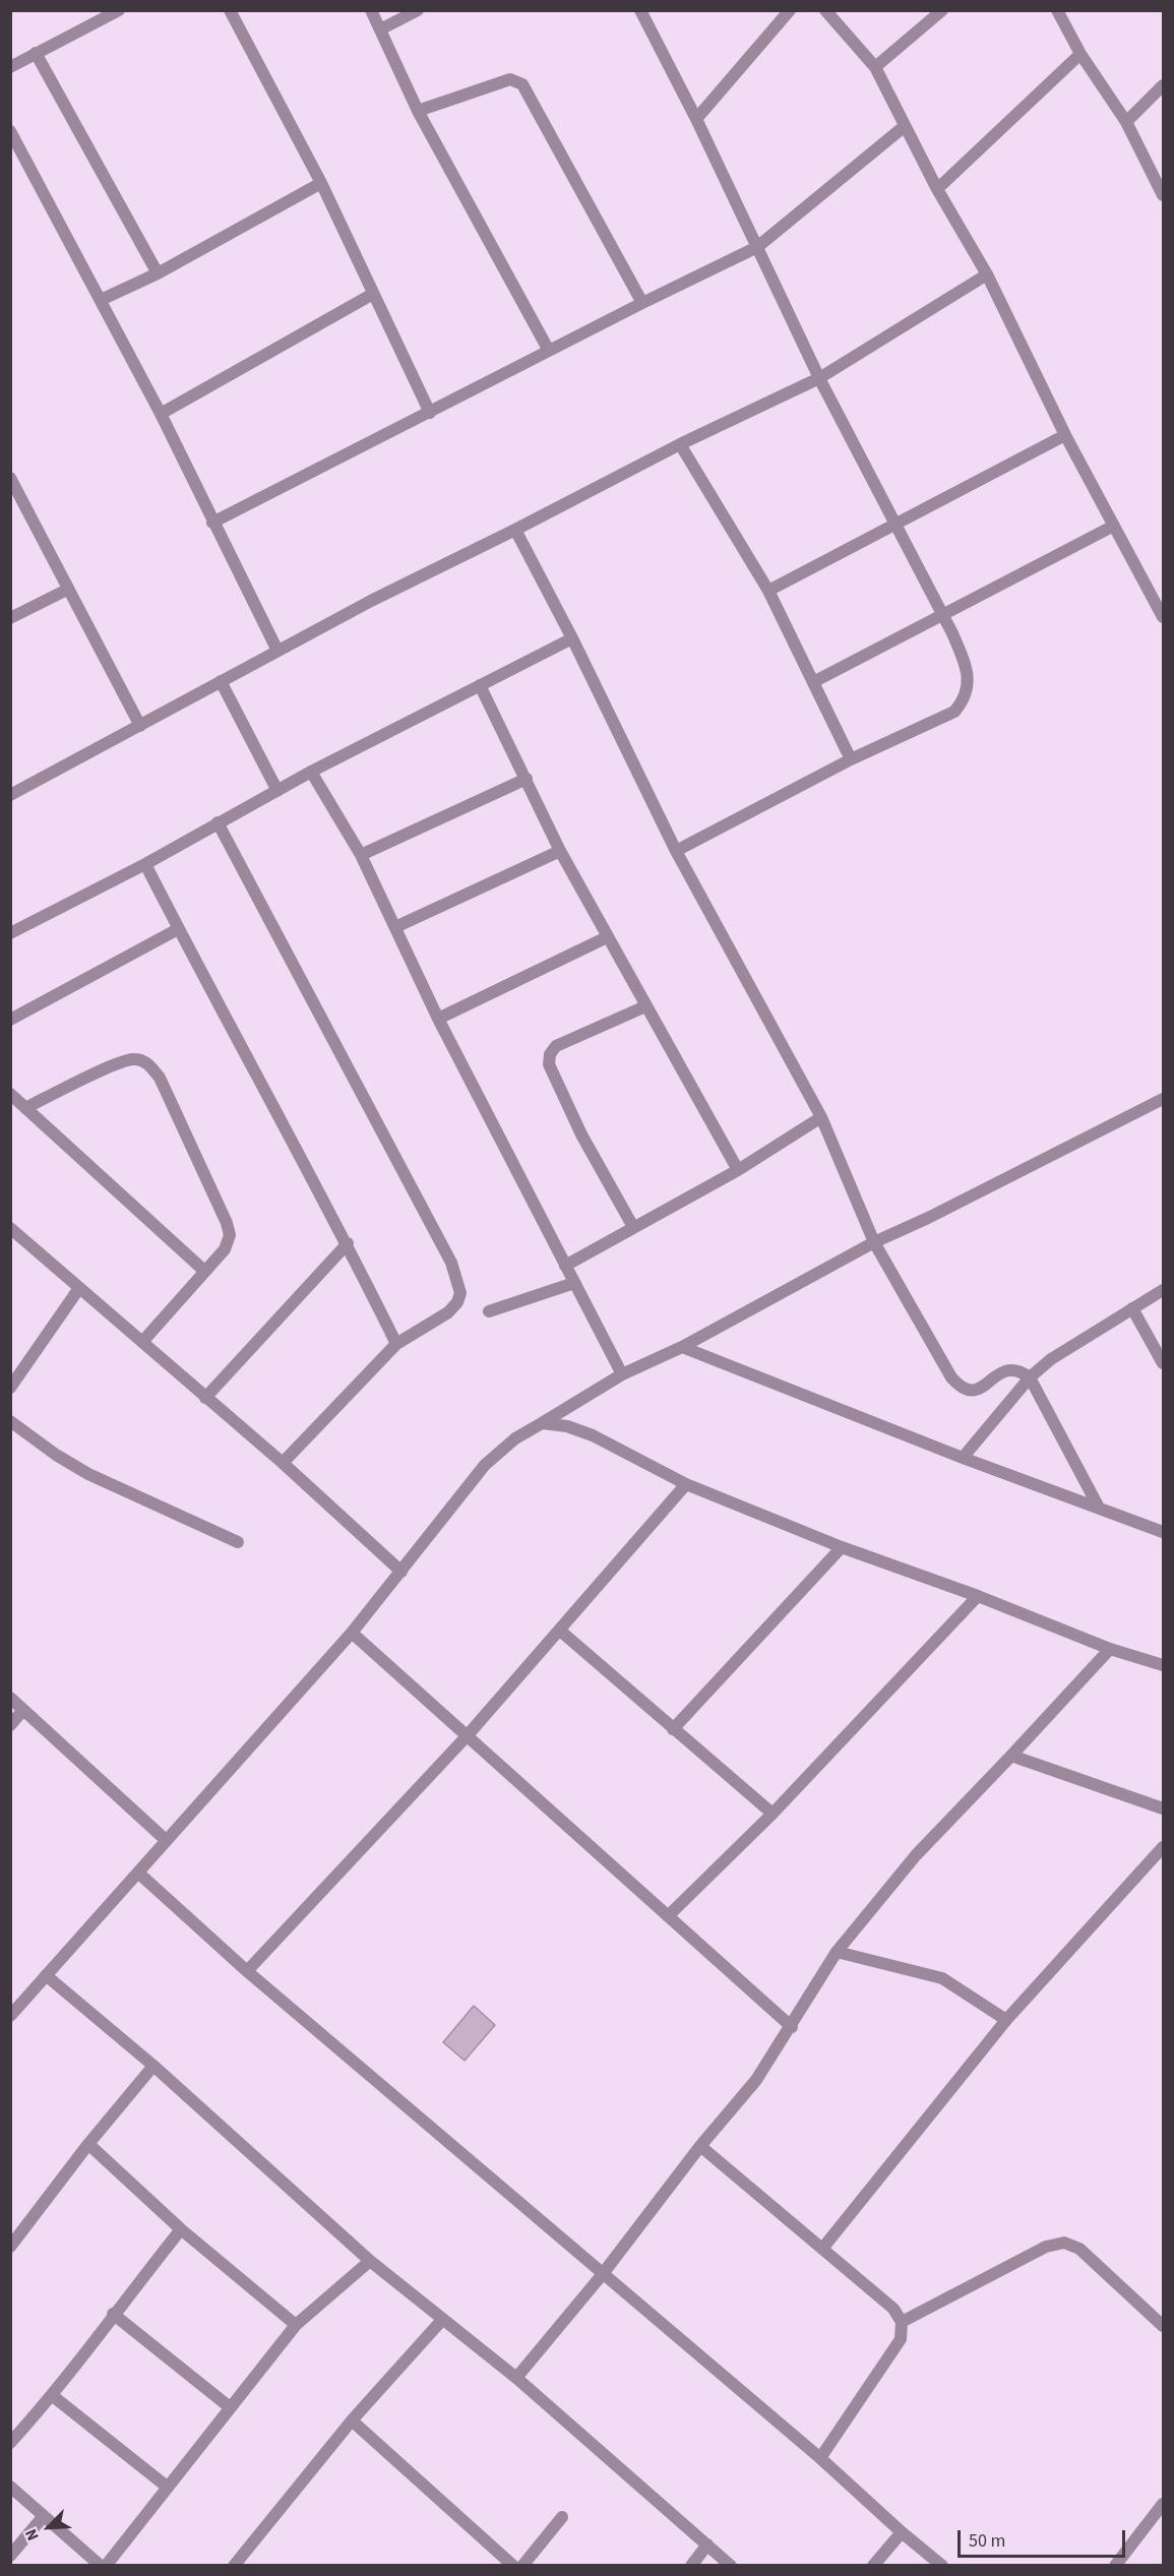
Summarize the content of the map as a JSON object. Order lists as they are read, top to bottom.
{
  "scale_bar": "50 m",
  "north": "bottom left"
}
